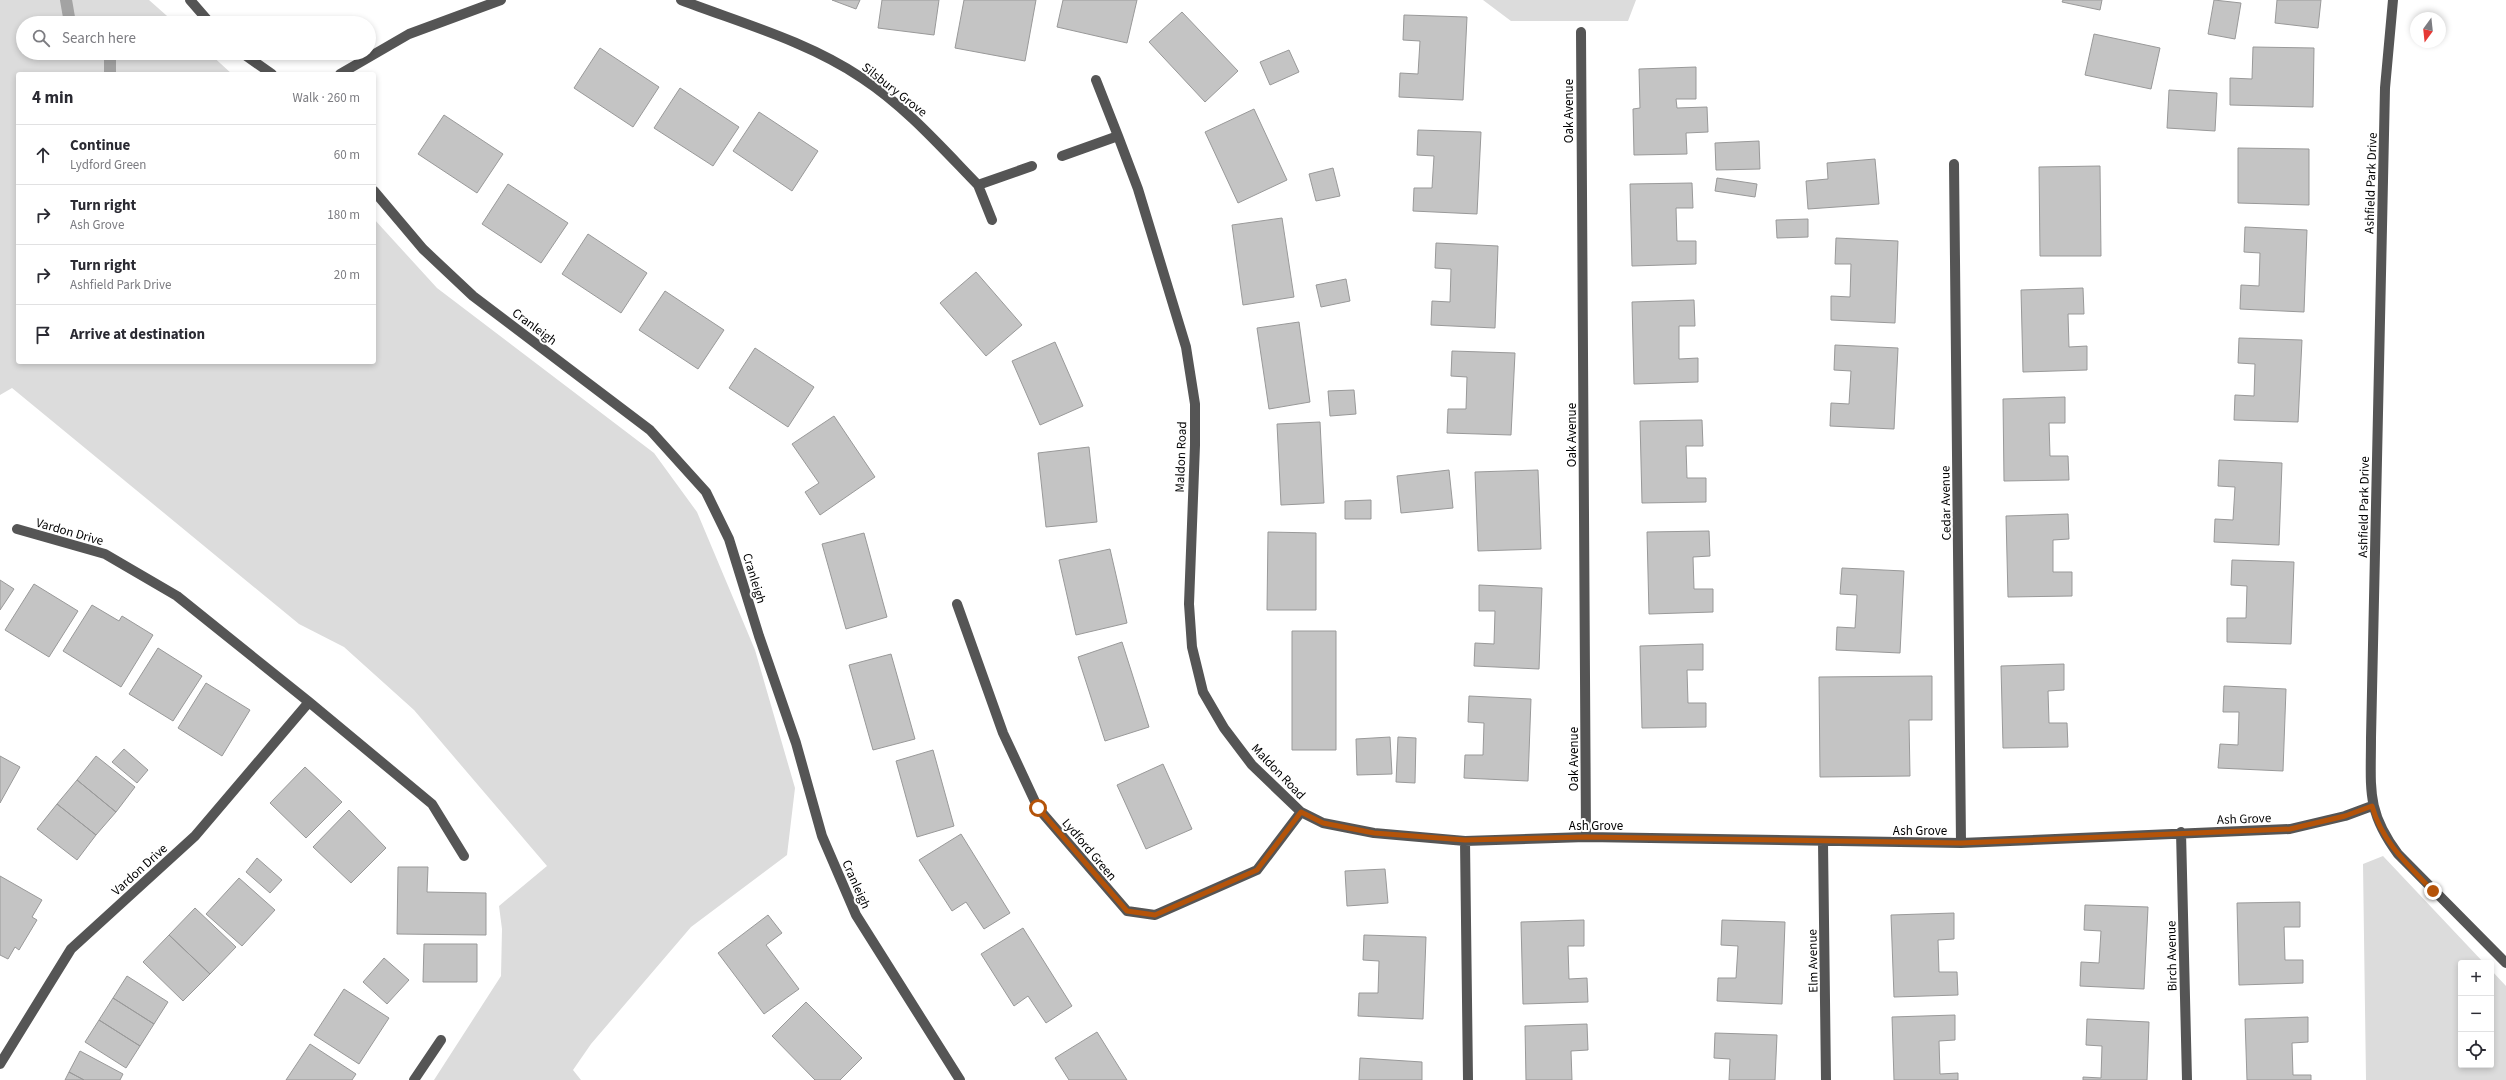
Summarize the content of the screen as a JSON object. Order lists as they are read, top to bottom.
{
  "streets": {
    "street": [
      "Silsbury Grove",
      "Oak Avenue",
      "Ashfield Park Drive",
      "Cranleigh",
      "Maldon Road",
      "Cedar Avenue",
      "Vardon Drive",
      "Ash Grove",
      "Lydford Green",
      "Birch Avenue",
      "Elm Avenue"
    ]
  },
  "crossings": [
    ["Oak Avenue", "Ash Grove"],
    ["Ashfield Park Drive", "Ash Grove"],
    ["Maldon Road", "Ash Grove"],
    ["Maldon Road", "Lydford Green"],
    ["Cedar Avenue", "Ash Grove"],
    ["Ash Grove", "Lydford Green"],
    ["Ash Grove", "Birch Avenue"],
    ["Ash Grove", "Elm Avenue"]
  ],
  "north": "bottom",
  "page": {
    "search": "Search here",
    "heading": ["4 min", "Walk · 260 m"],
    "list": [
      ["Continue", "Lydford Green", "60 m"],
      ["Turn right", "Ash Grove", "180 m"],
      ["Turn right", "Ashfield Park Drive", "20 m"],
      "Arrive at destination"
    ],
    "map_buttons": ["+", "−"]
  }
}
